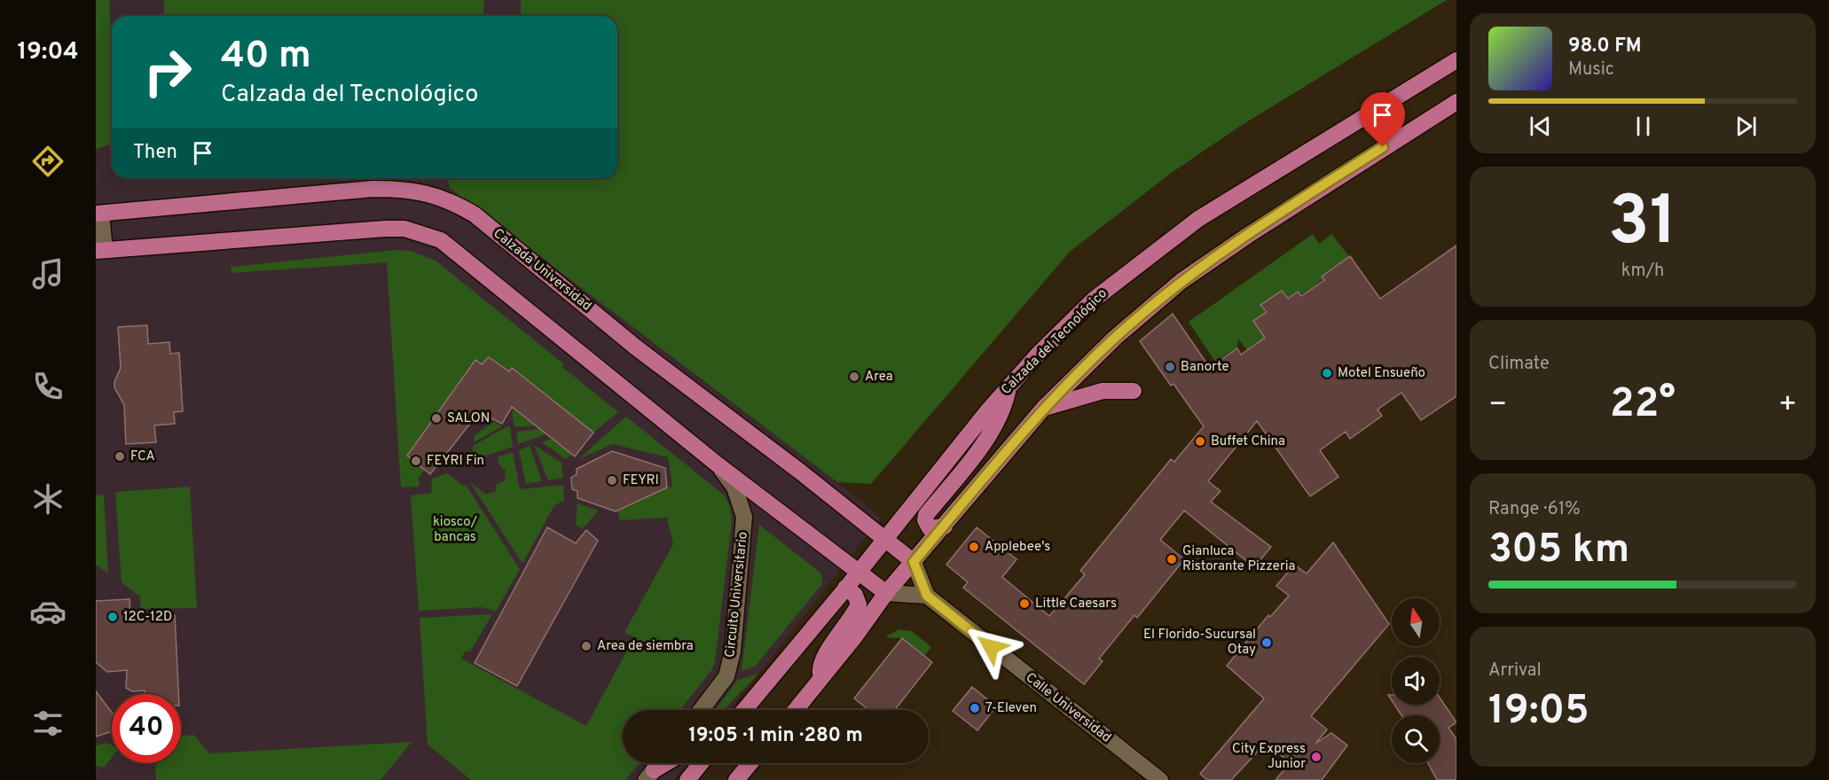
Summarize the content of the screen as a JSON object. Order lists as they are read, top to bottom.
{
  "streets": {
    "main road": ["Calzada Universidad", "Calzada del Tecnológico"],
    "street": ["Circuito Universitario", "Calle Universidad"]
  },
  "crossings": [
    ["Calzada Universidad", "Calzada del Tecnológico"]
  ],
  "parks": ["kiosco/ bancas"],
  "places": [
    "Banorte",
    "Motel Ensueño",
    "Area",
    "SALON",
    "Buffet China",
    "FCA",
    "FEYRI Fin",
    "FEYRI",
    "Applebee's",
    "Gianluca Ristorante Pizzeria",
    "Little Caesars",
    "12C-12D",
    "El Florido-Sucursal Otay",
    "Area de siembra",
    "7-Eleven",
    "City Express Junior"
  ],
  "north": "top",
  "page": {
    "tabs": "19:04",
    "turn": ["40 m", "Calzada del Tecnológico"],
    "song": ["98.0 FM", "Music"],
    "then": "Then",
    "tile": [
      ["31", "km/h"],
      "Climate",
      ["Range · 61%", "305 km"],
      ["Arrival", "19:05"]
    ],
    "heat": ["−", "22°", "+"],
    "limit": "40",
    "trip": "19:05 · 1 min · 280 m"
  }
}
